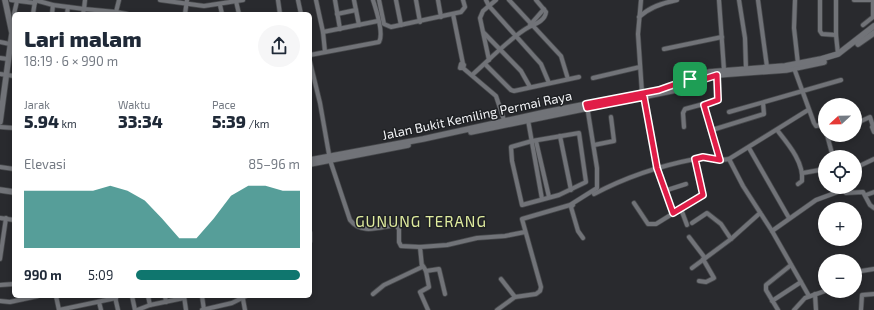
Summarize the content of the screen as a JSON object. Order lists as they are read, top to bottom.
{
  "streets": {
    "street": ["Jalan Bukit Kemiling Permai Raya"]
  },
  "districts": ["GUNUNG TERANG"],
  "north": "left",
  "page": {
    "heading": ["Lari malam", "18:19 · 6 × 990 m"],
    "stats": [
      ["Jarak", "5.94 km"],
      ["Waktu", "33:34"],
      ["Pace", "5:39 /km"]
    ],
    "map_buttons": ["+", "−"],
    "chart": ["Elevasi", "85–96 m"],
    "list": [
      {
        "name": "990 m",
        "note": "5:09"
      }
    ]
  }
}
